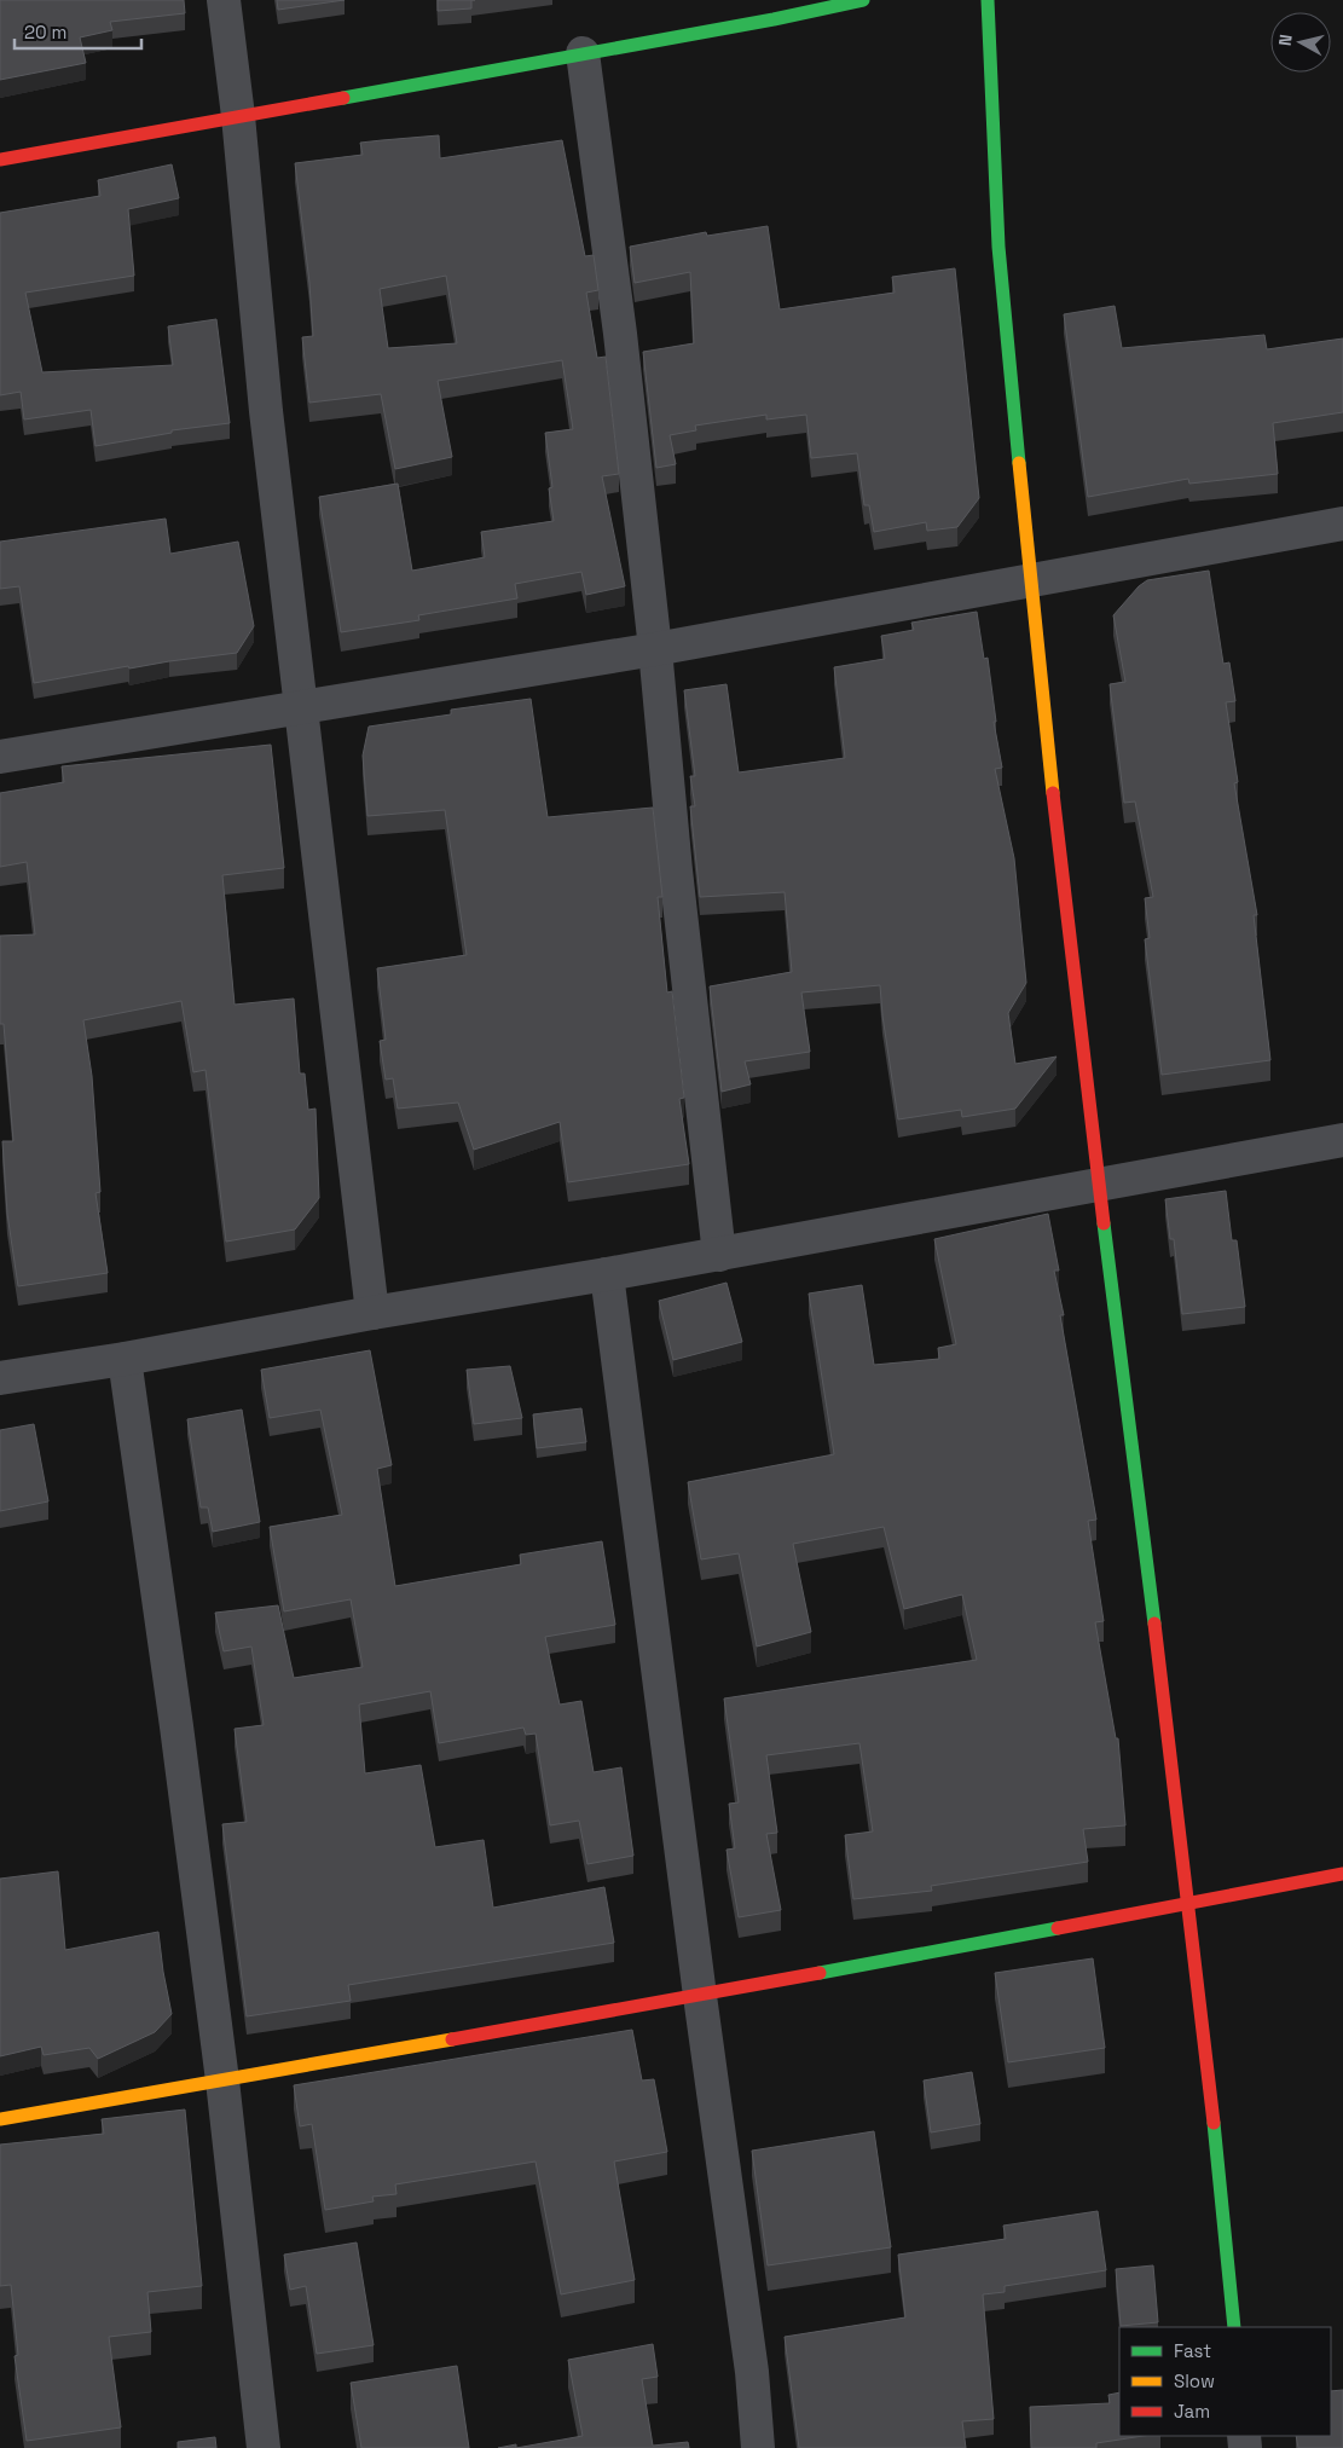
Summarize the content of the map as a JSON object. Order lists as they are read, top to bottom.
{
  "legend": ["Fast", "Slow", "Jam"],
  "scale_bar": "20 m",
  "north": "left"
}
